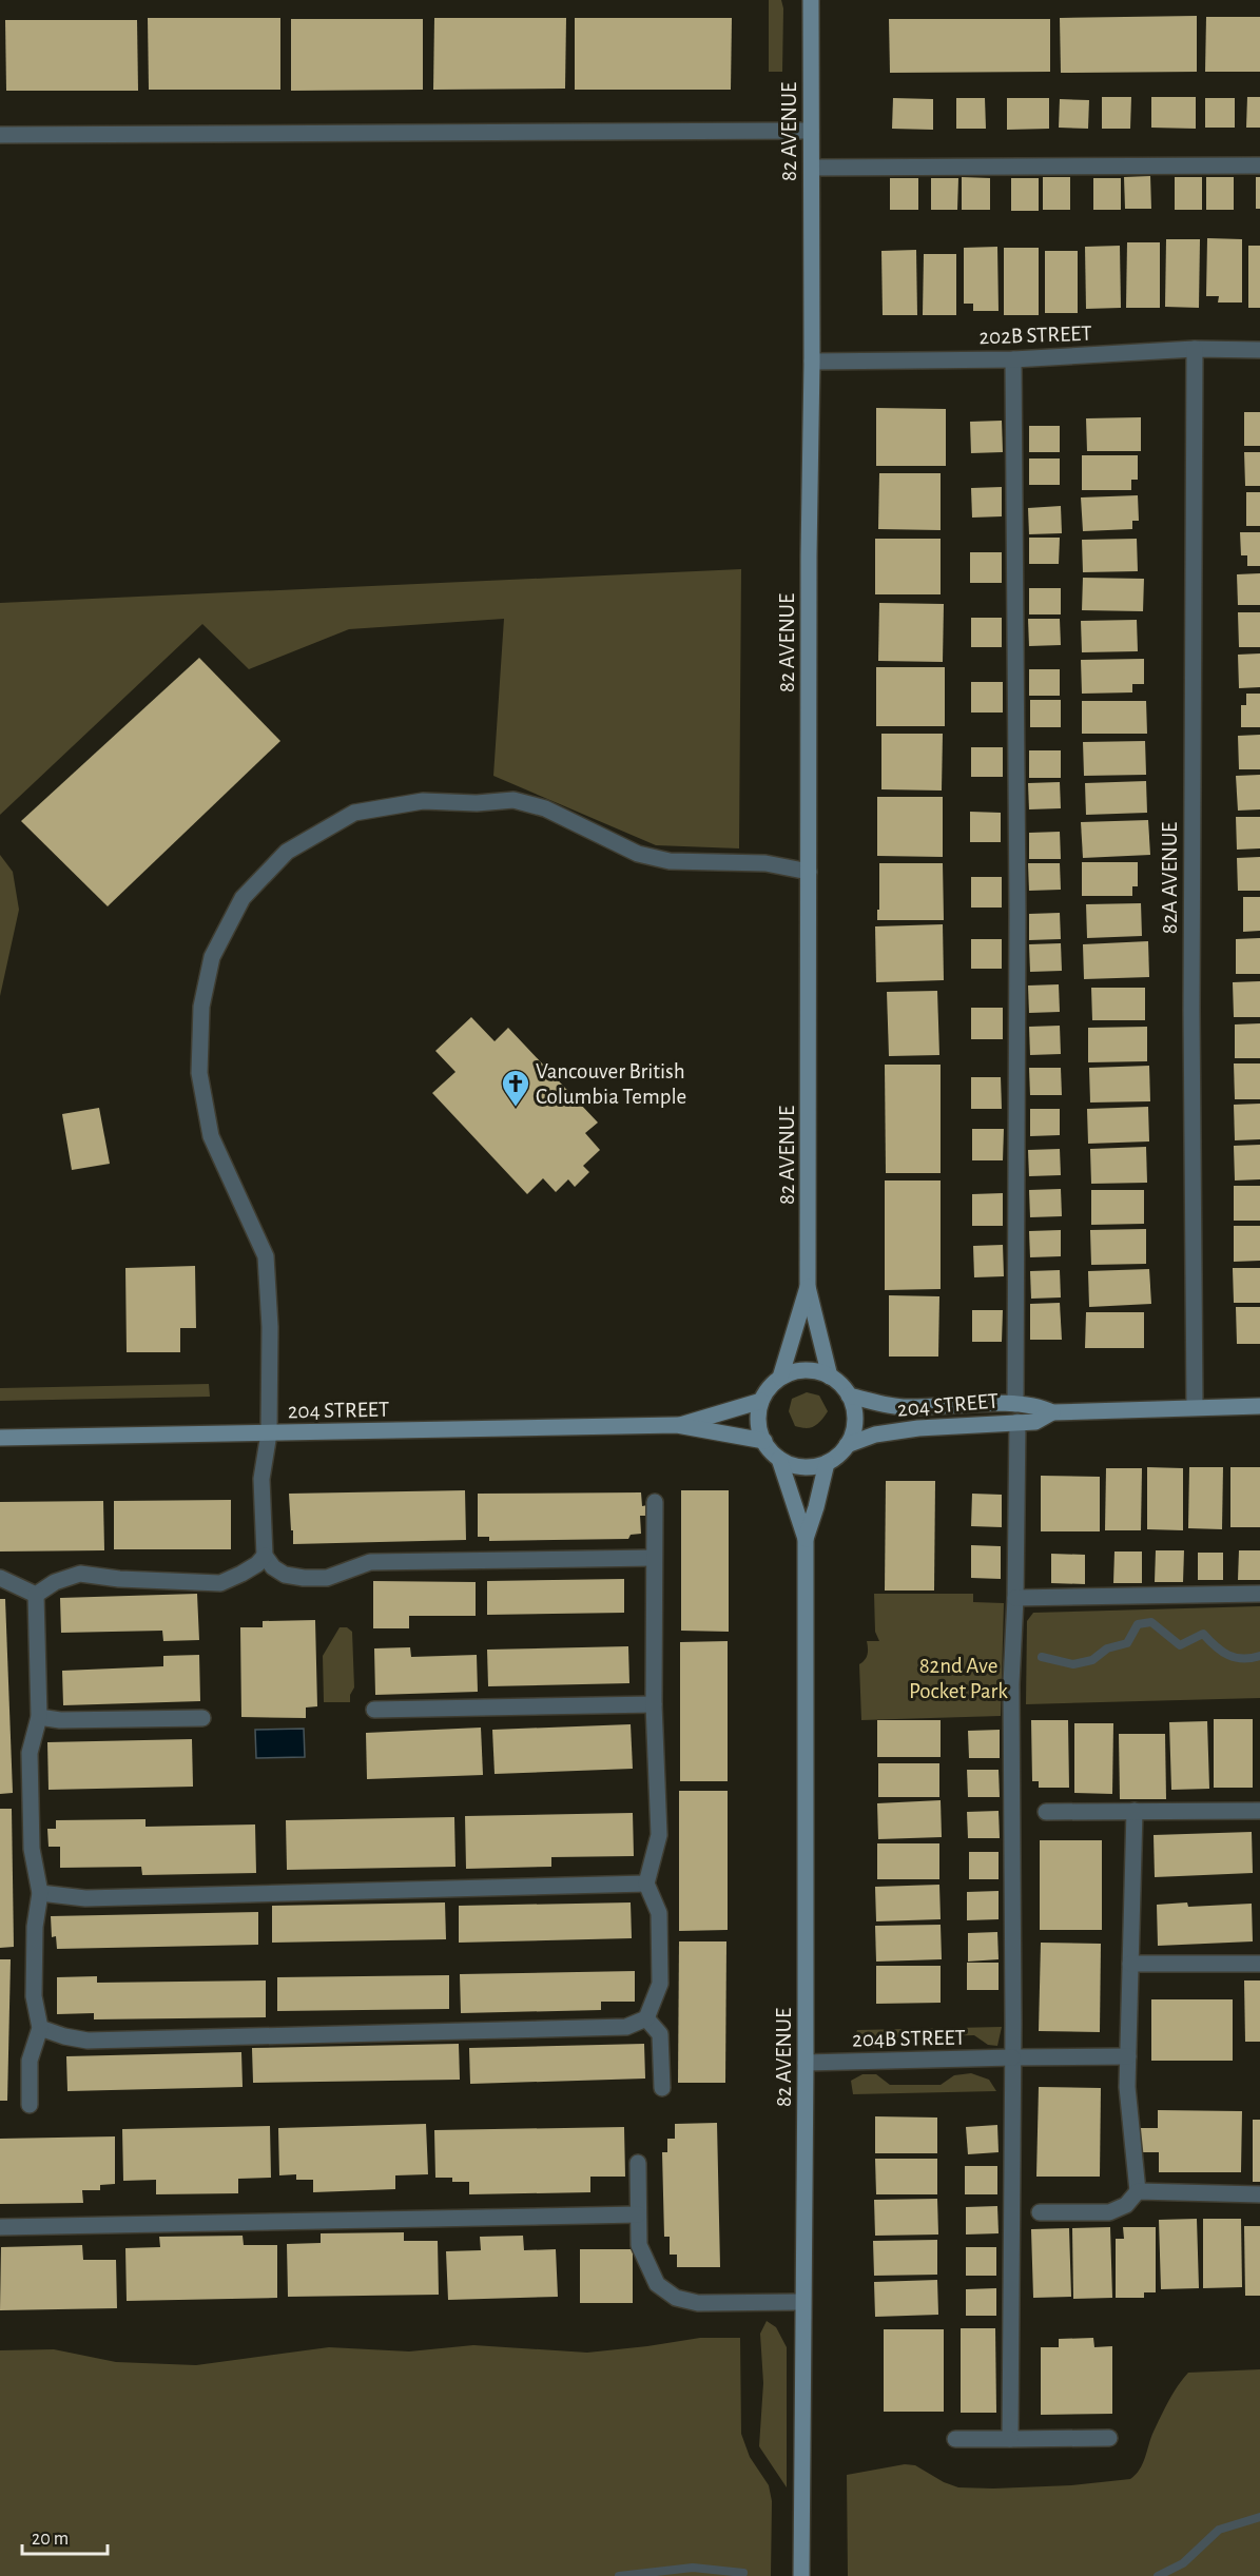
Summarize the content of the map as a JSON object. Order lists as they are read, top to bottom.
{
  "streets": {
    "street": [
      "82 AVENUE",
      "202B STREET",
      "82A AVENUE",
      "204 STREET",
      "204B STREET"
    ]
  },
  "crossings": [
    ["82 AVENUE", "202B STREET"],
    ["82 AVENUE", "204 STREET"],
    ["82 AVENUE", "204B STREET"],
    ["202B STREET", "82A AVENUE"],
    ["82A AVENUE", "204 STREET"]
  ],
  "parks": ["82nd Ave Pocket Park"],
  "places": {
    "church": ["Vancouver British Columbia Temple"]
  },
  "scale_bar": "20 m"
}
